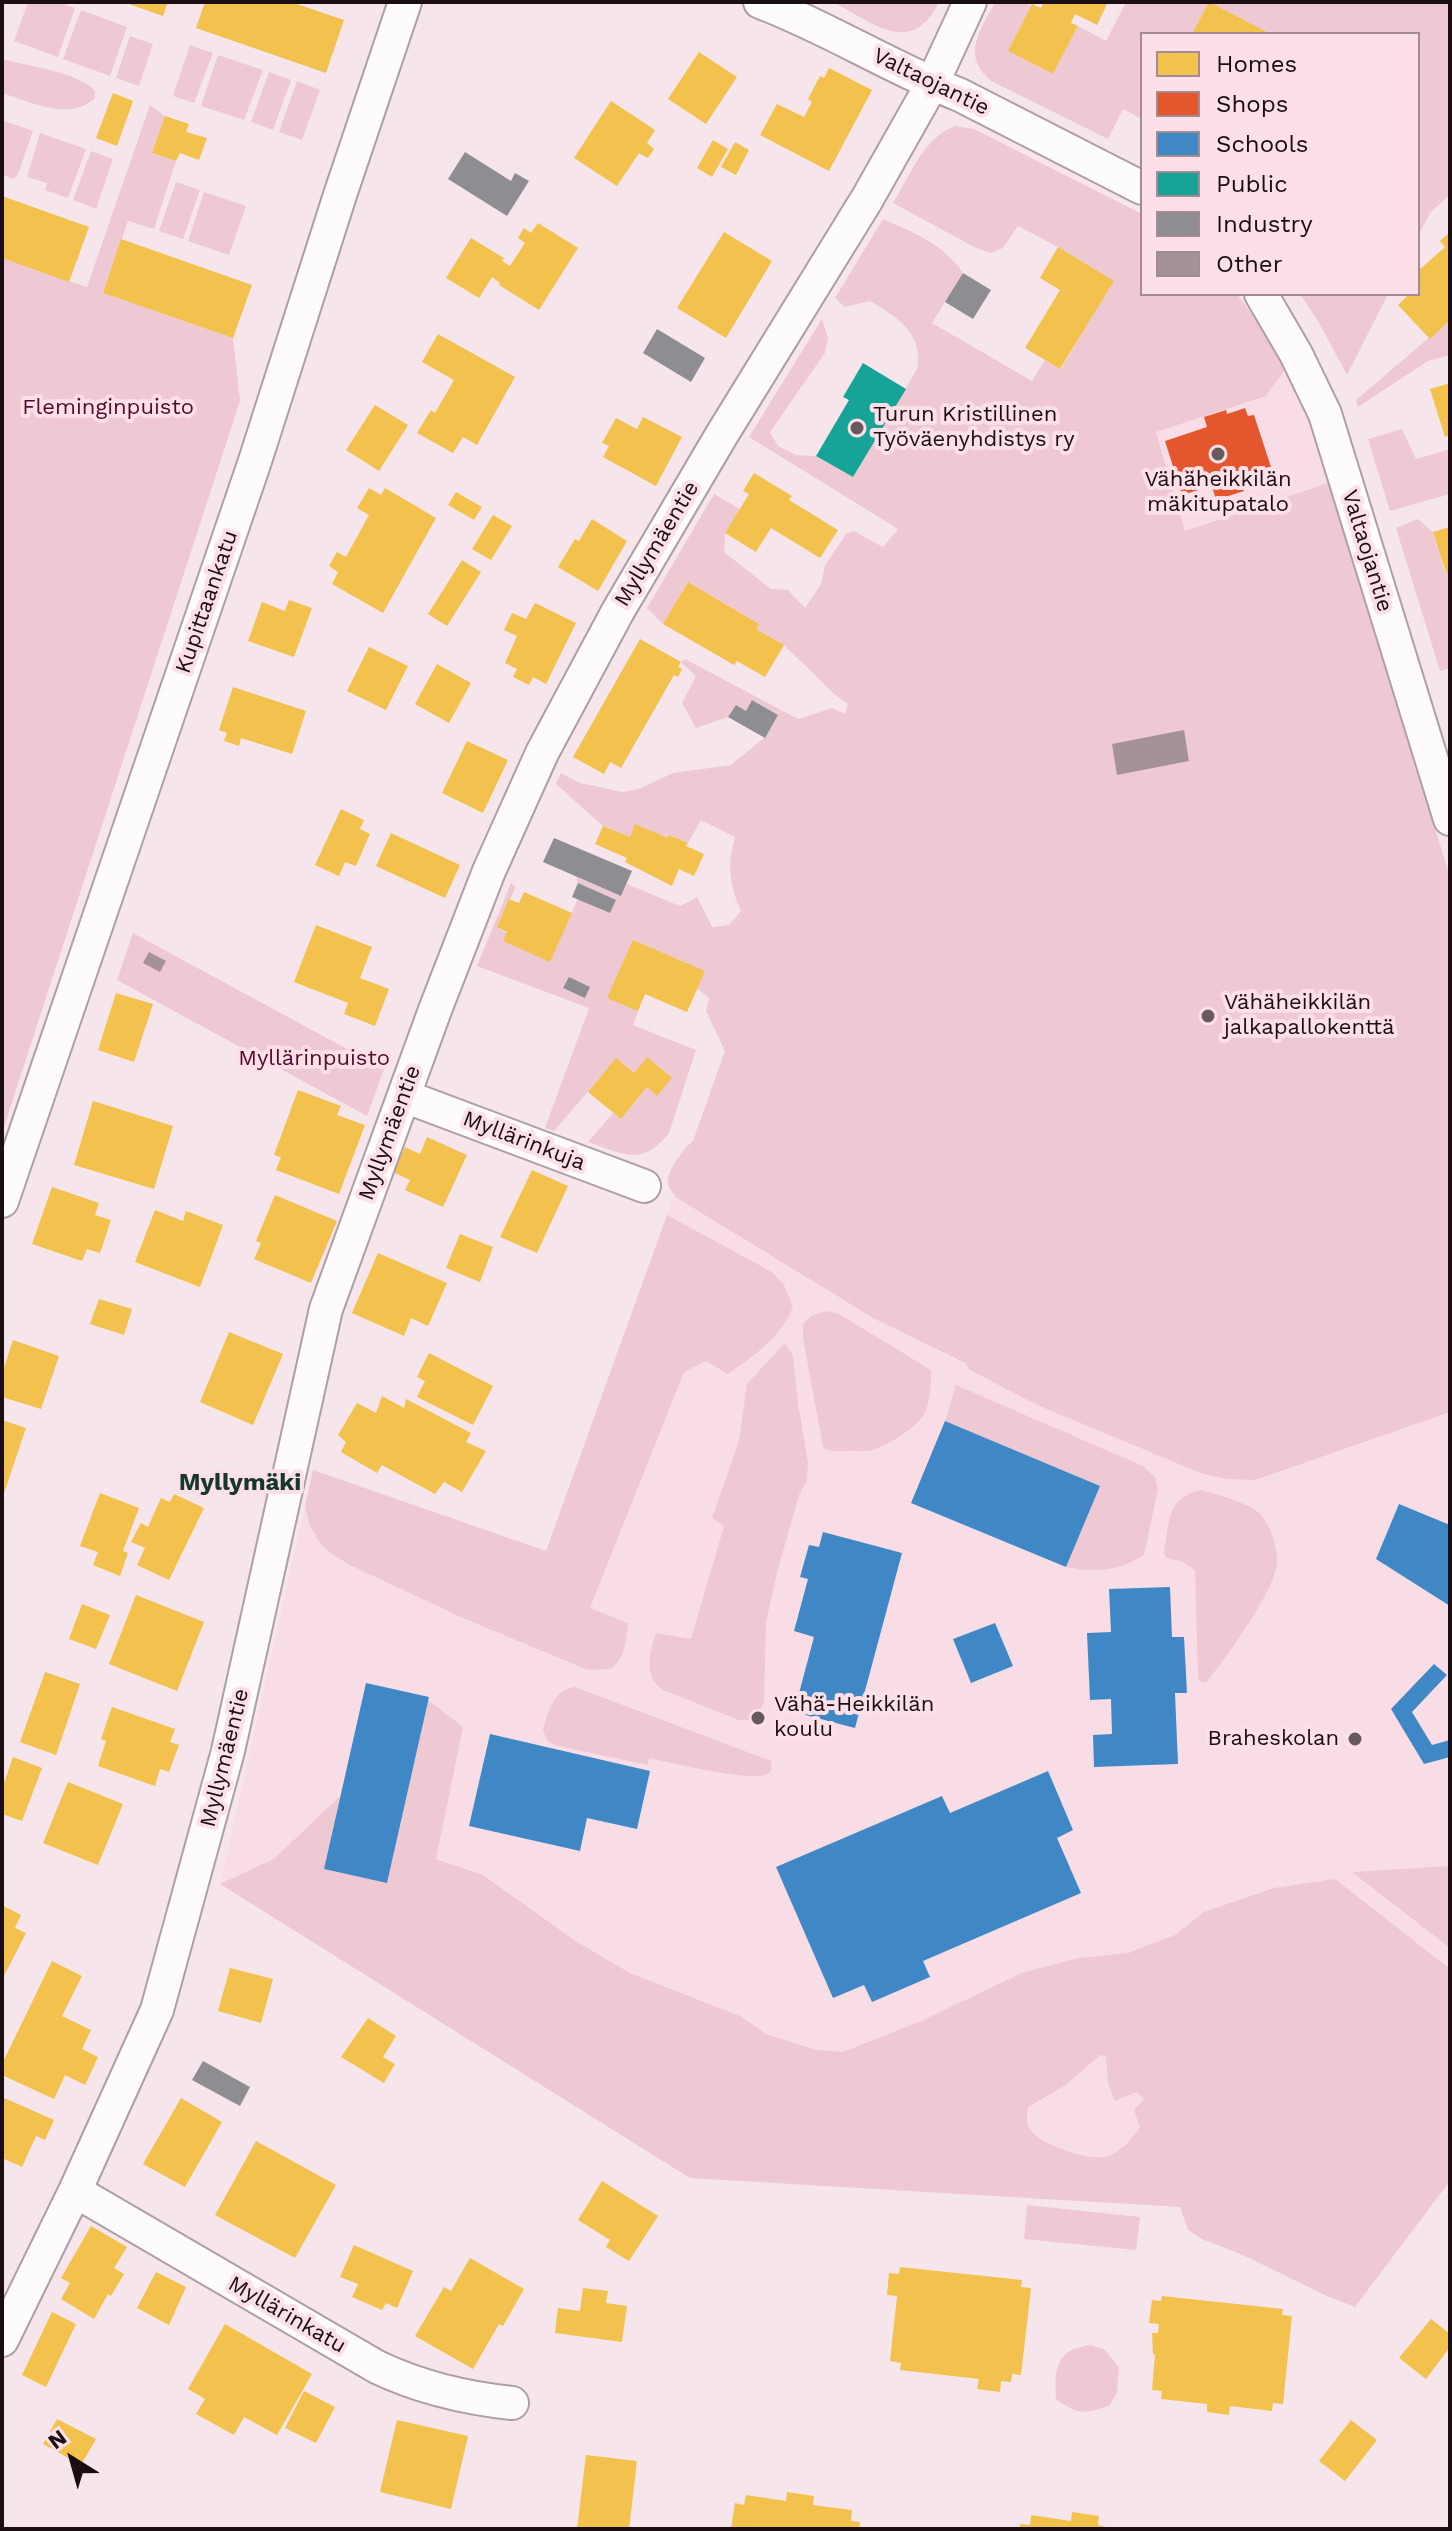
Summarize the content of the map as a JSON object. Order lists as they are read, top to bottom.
{
  "streets": {
    "street": [
      "Valtaojantie",
      "Myllymäentie",
      "Kupittaankatu",
      "Myllärinkuja",
      "Myllärinkatu"
    ]
  },
  "crossings": [
    ["Valtaojantie", "Myllymäentie"],
    ["Myllymäentie", "Myllärinkuja"],
    ["Myllymäentie", "Myllärinkatu"]
  ],
  "districts": ["Myllymäki"],
  "parks": ["Fleminginpuisto", "Myllärinpuisto"],
  "places": [
    "Turun Kristillinen Työväenyhdistys ry",
    "Vähäheikkilän mäkitupatalo",
    "Vähäheikkilän jalkapallokenttä",
    "Vähä-Heikkilän koulu",
    "Braheskolan"
  ],
  "legend": [
    "Homes",
    "Shops",
    "Schools",
    "Public",
    "Industry",
    "Other"
  ],
  "north": "top left"
}
